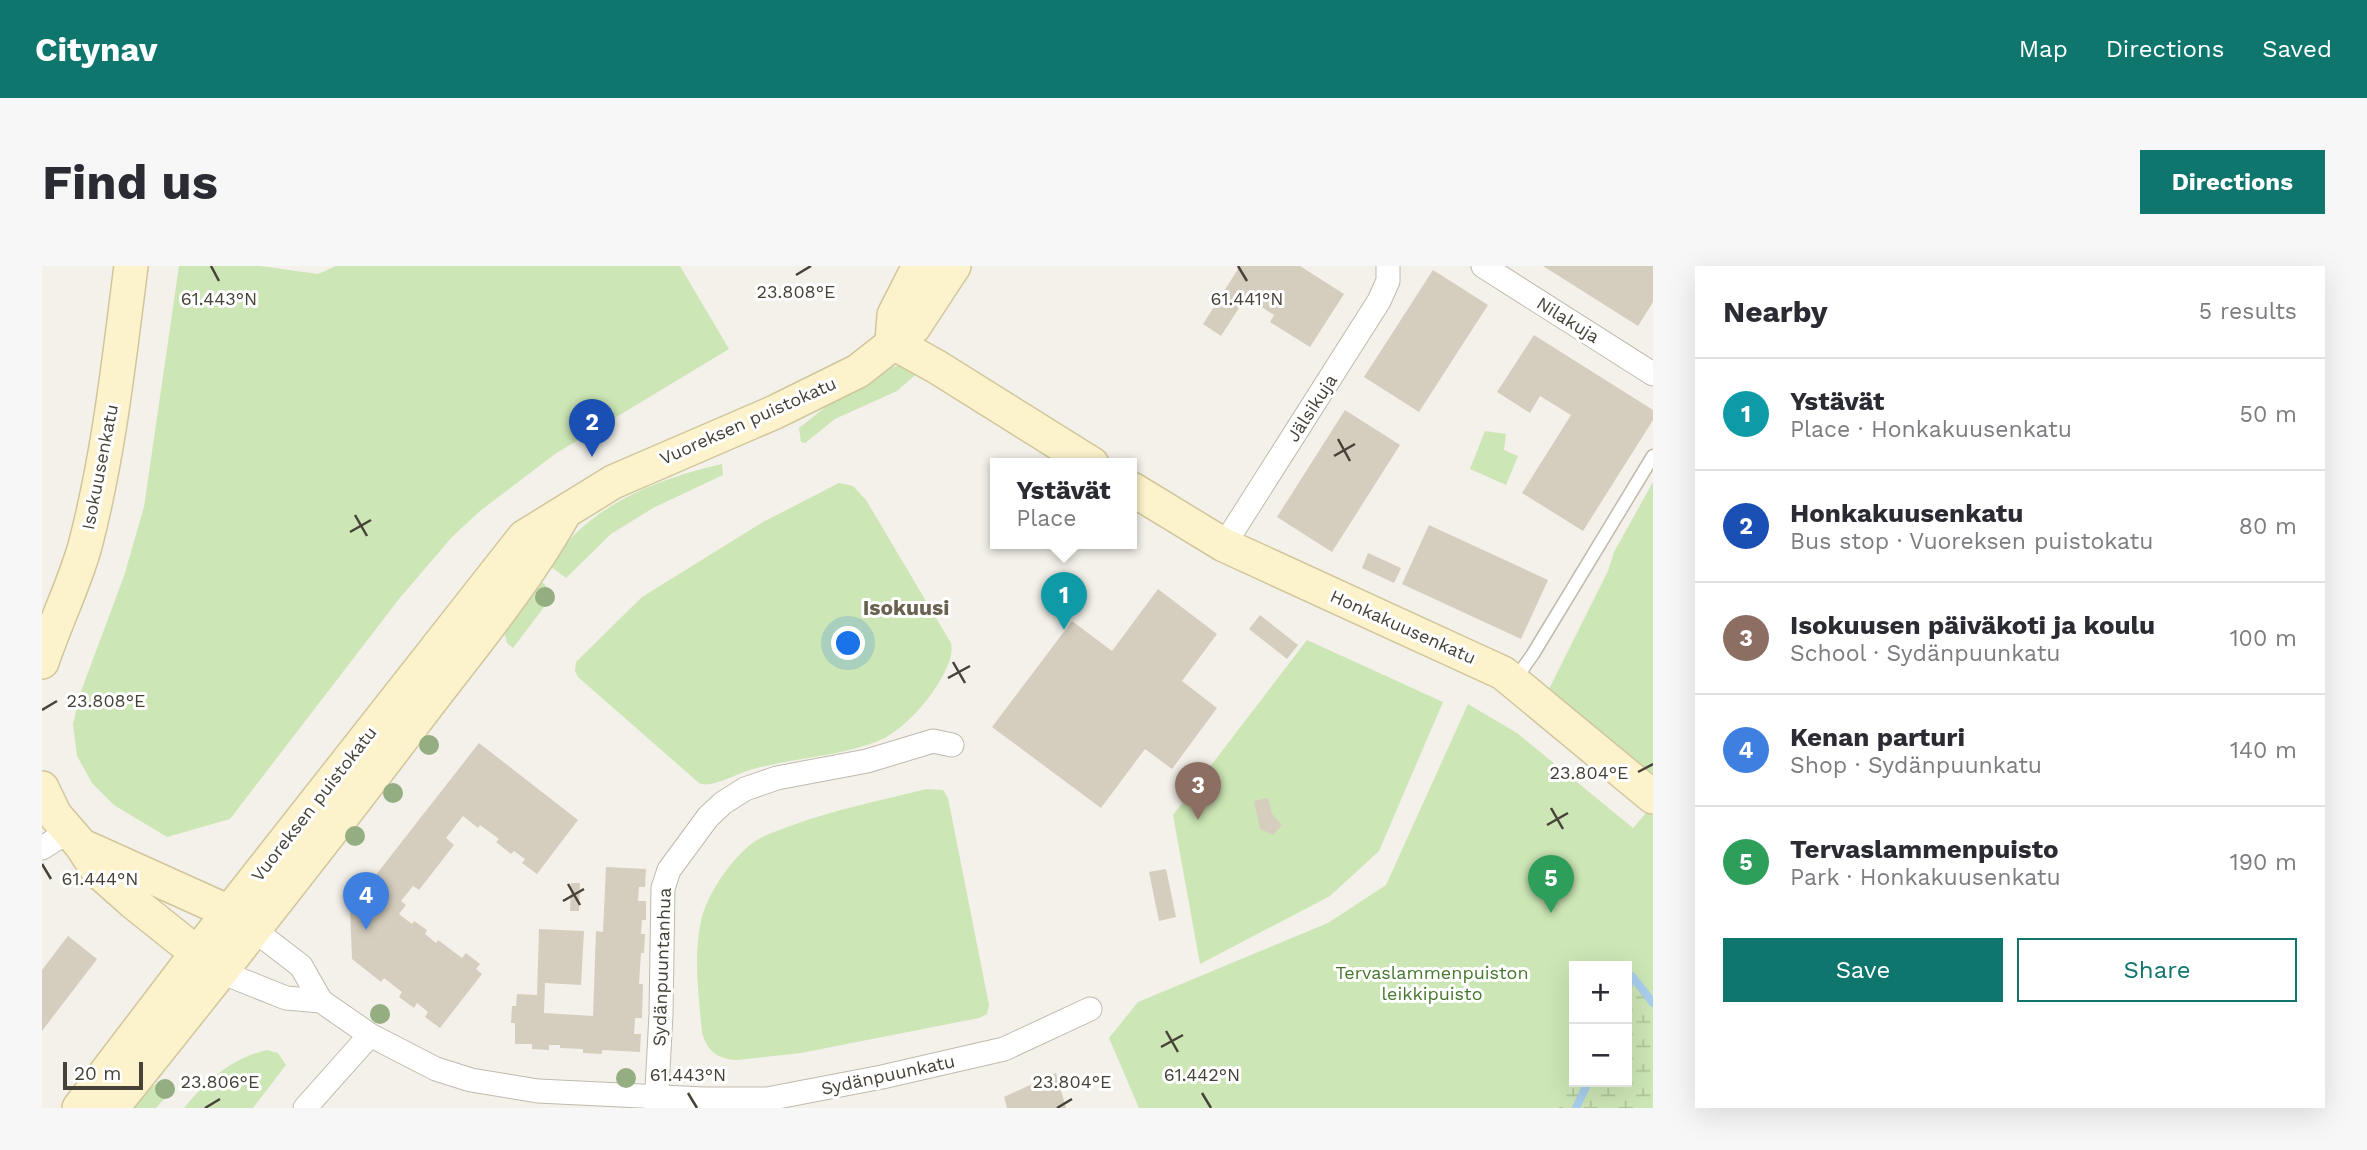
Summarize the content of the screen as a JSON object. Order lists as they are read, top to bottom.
{
  "streets": {
    "street": [
      "Nilakuja",
      "Jälsikuja",
      "Vuoreksen puistokatu",
      "Isokuusenkatu",
      "Honkakuusenkatu",
      "Sydänpuuntanhua",
      "Sydänpuunkatu"
    ]
  },
  "crossings": [
    ["Jälsikuja", "Honkakuusenkatu"],
    ["Vuoreksen puistokatu", "Sydänpuunkatu"],
    ["Sydänpuuntanhua", "Sydänpuunkatu"]
  ],
  "districts": ["Isokuusi"],
  "parks": ["Tervaslammenpuiston leikkipuisto"],
  "scale_bar": "20 m",
  "page": {
    "header": "Citynav",
    "nav": ["Map", "Directions", "Saved"],
    "buttons": [
      "Directions",
      ["Save", "Share"]
    ],
    "title": "Find us",
    "heading": ["Nearby", "5 results"],
    "list": [
      {
        "mark": "1",
        "name": "Ystävät",
        "note": "Place · Honkakuusenkatu",
        "value": "50 m"
      },
      {
        "mark": "2",
        "name": "Honkakuusenkatu",
        "note": "Bus stop · Vuoreksen puistokatu",
        "value": "80 m"
      },
      {
        "mark": "3",
        "name": "Isokuusen päiväkoti ja koulu",
        "note": "School · Sydänpuunkatu",
        "value": "100 m"
      },
      {
        "mark": "4",
        "name": "Kenan parturi",
        "note": "Shop · Sydänpuunkatu",
        "value": "140 m"
      },
      {
        "mark": "5",
        "name": "Tervaslammenpuisto",
        "note": "Park · Honkakuusenkatu",
        "value": "190 m"
      }
    ],
    "pins": [
      "2",
      "1",
      "3",
      "5",
      "4"
    ],
    "popup": ["Ystävät", "Place"],
    "map_buttons": ["+", "−"],
    "scale": "20 m"
  },
  "coordinates": [
    "23.808°E",
    "61.441°N",
    "61.443°N",
    "23.804°E",
    "61.444°N",
    "61.442°N",
    "23.806°E"
  ]
}
